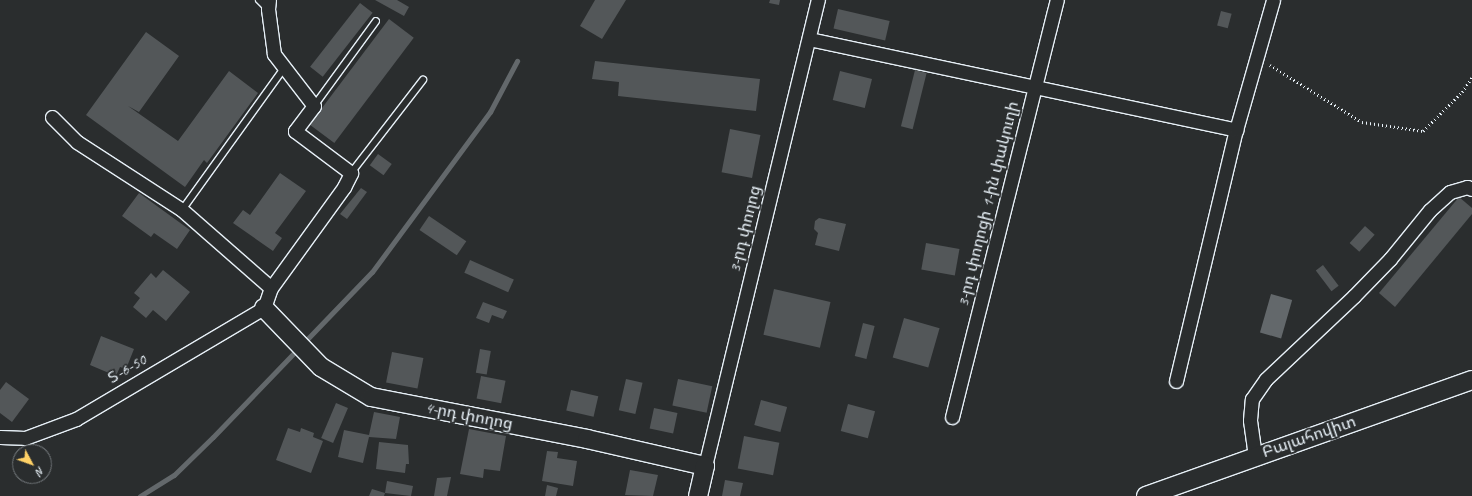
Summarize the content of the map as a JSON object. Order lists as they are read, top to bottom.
{
  "streets": {
    "street": [
      "3-րդ փողոցի 1-ին փակուղի",
      "3-րդ փողոց",
      "Տ-6-50",
      "4-րդ փողոց",
      "Բալահովիտ"
    ]
  },
  "crossings": [
    ["3-րդ փողոց", "4-րդ փողոց"],
    ["Տ-6-50", "4-րդ փողոց"]
  ],
  "north": "bottom right"
}
